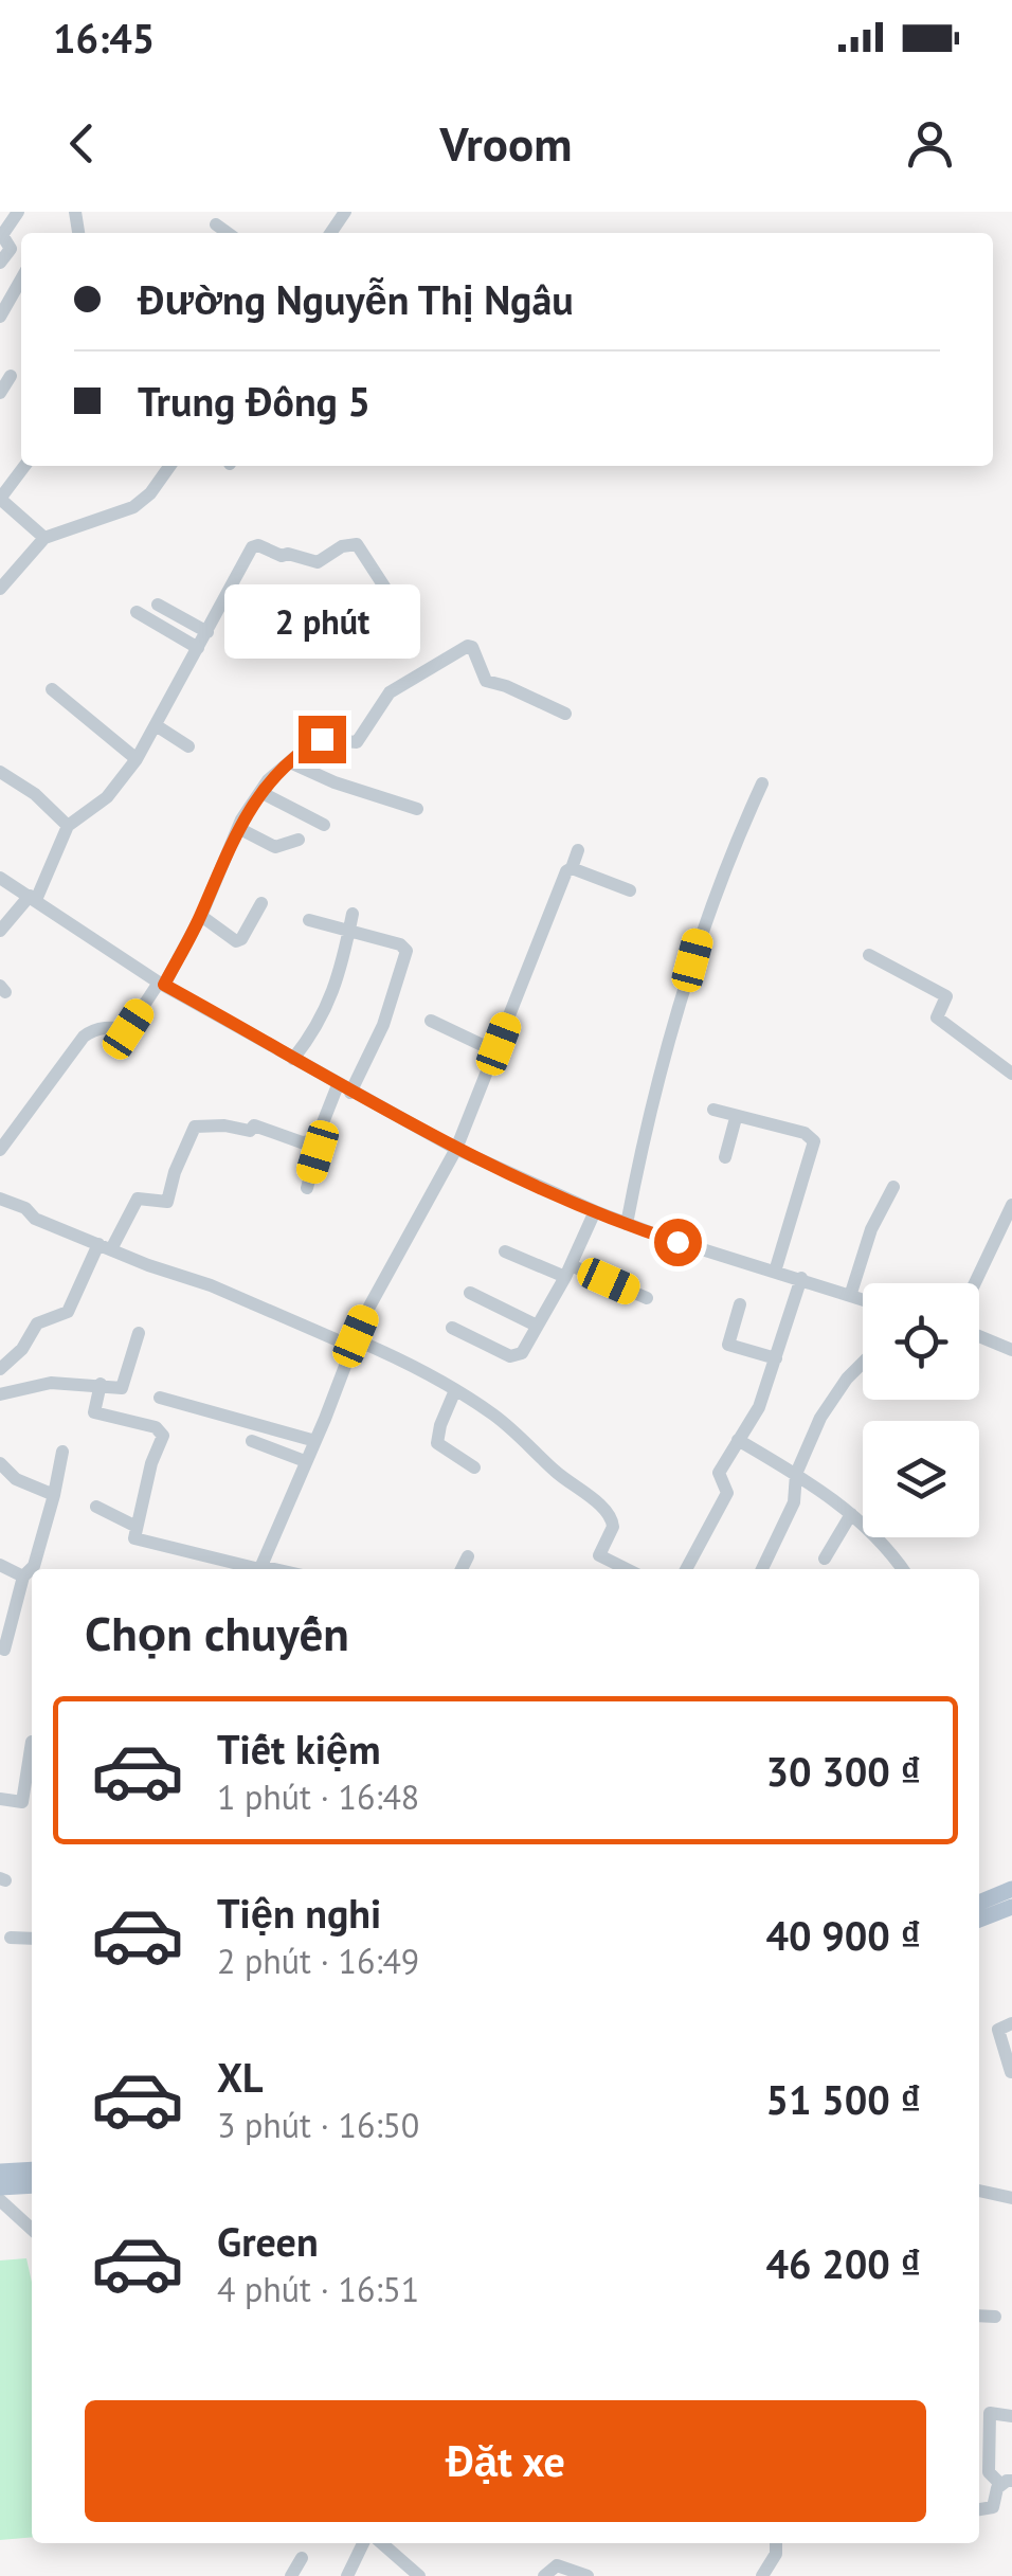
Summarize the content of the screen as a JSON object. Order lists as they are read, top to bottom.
{
  "page": {
    "status": "16:45",
    "header": "Vroom",
    "banner": ["Đường Nguyễn Thị Ngâu", "Trung Đông 5"],
    "bubble": "2 phút",
    "heading": "Chọn chuyến",
    "list": [
      {
        "name": "Tiết kiệm",
        "note": "1 phút · 16:48",
        "value": "30 300 ₫"
      },
      {
        "name": "Tiện nghi",
        "note": "2 phút · 16:49",
        "value": "40 900 ₫"
      },
      {
        "name": "XL",
        "note": "3 phút · 16:50",
        "value": "51 500 ₫"
      },
      {
        "name": "Green",
        "note": "4 phút · 16:51",
        "value": "46 200 ₫"
      }
    ],
    "buttons": "Đặt xe"
  }
}
